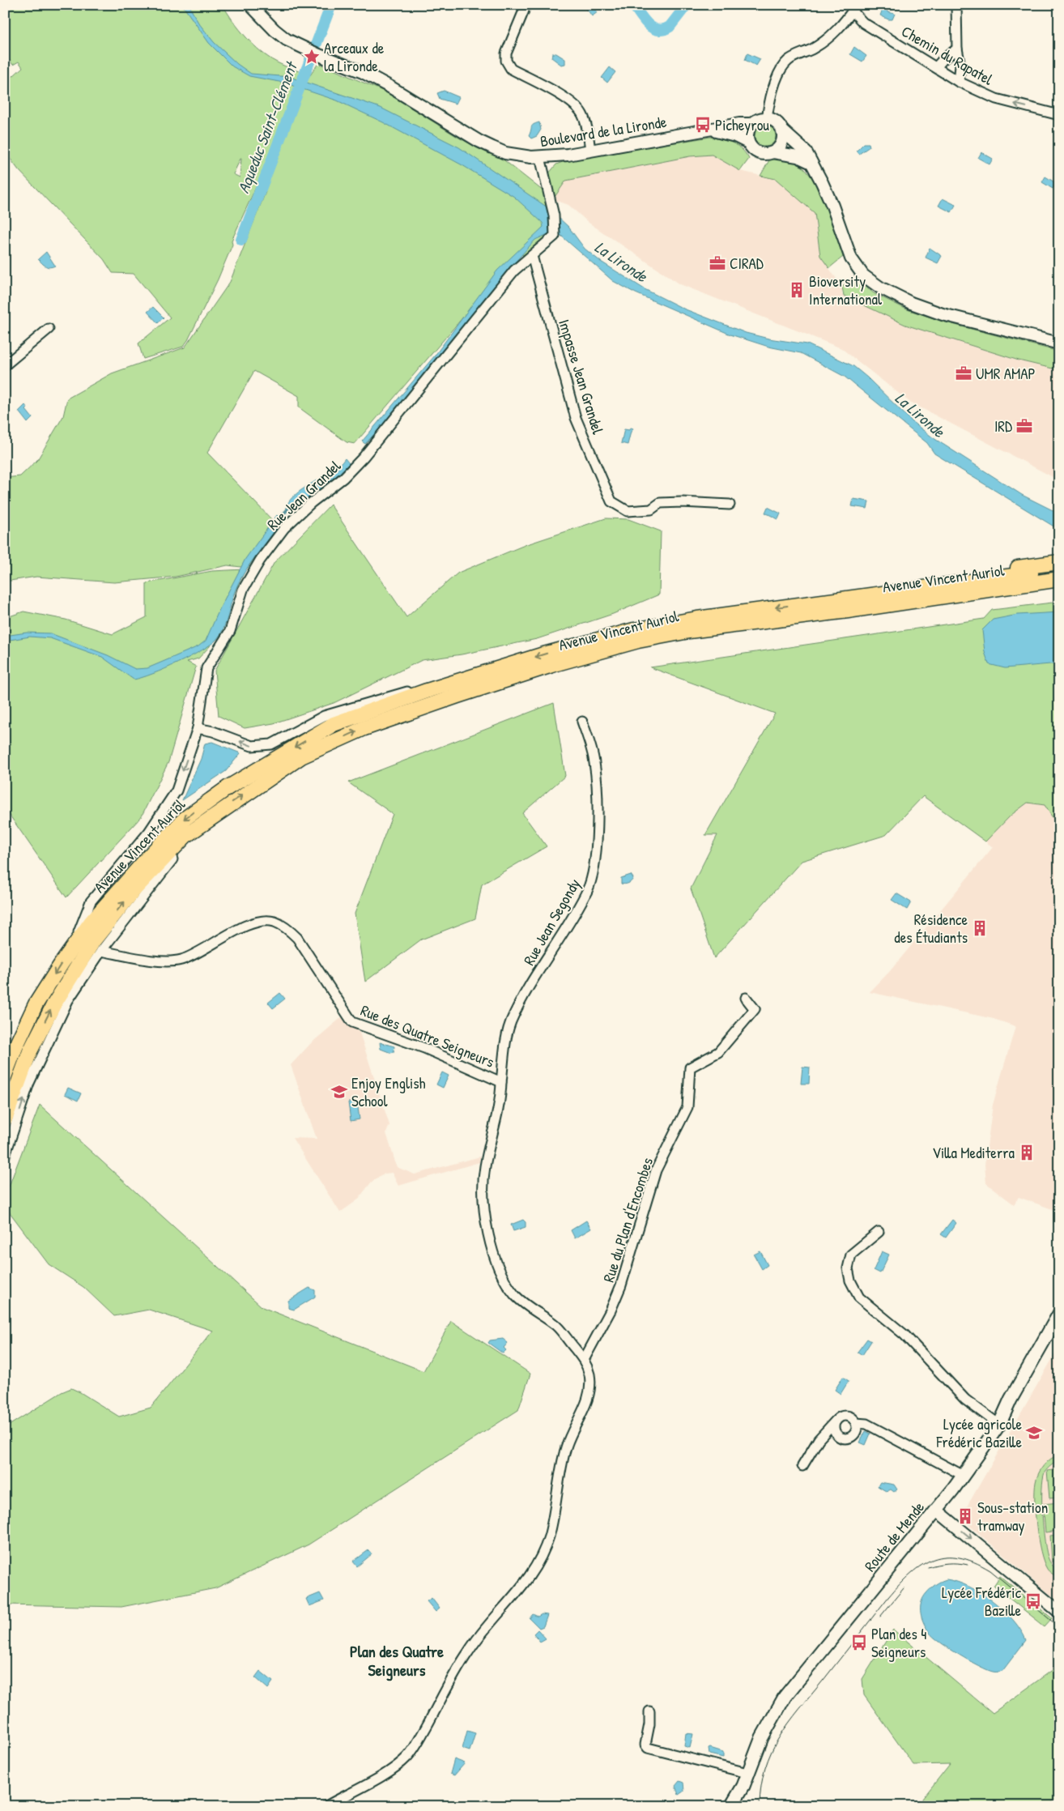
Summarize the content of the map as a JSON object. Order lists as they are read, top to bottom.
{
  "streets": {
    "main road": ["Avenue Vincent Auriol", "Route de Mende"],
    "street": [
      "Chemin du Rapatel",
      "Boulevard de la Lironde",
      "Impasse Jean Grandel",
      "Rue Jean Grandel",
      "Rue Jean Segondy",
      "Rue des Quatre Seigneurs",
      "Rue du Plan d'Encombes"
    ]
  },
  "crossings": [
    ["Boulevard de la Lironde", "Rue Jean Grandel"],
    ["Impasse Jean Grandel", "Rue Jean Grandel"],
    ["Rue Jean Grandel", "Avenue Vincent Auriol"],
    ["Avenue Vincent Auriol", "Rue des Quatre Seigneurs"],
    ["Rue Jean Segondy", "Rue des Quatre Seigneurs"],
    ["Rue des Quatre Seigneurs", "Rue du Plan d'Encombes"]
  ],
  "one_way": ["Chemin du Rapatel"],
  "districts": ["Plan des Quatre Seigneurs"],
  "water": ["Aqueduc Saint-Clément", "La Lironde"],
  "places": {
    "place": ["Arceaux de la Lironde"],
    "bus stop": ["Picheyrou", "Lycée Frédéric Bazille", "Plan des 4 Seigneurs"],
    "office": ["CIRAD", "UMR AMAP", "IRD"],
    "building": [
      "Bioversity International",
      "Résidence des Étudiants",
      "Villa Mediterra",
      "Sous-station tramway"
    ],
    "school or university": ["Enjoy English School", "Lycée agricole Frédéric Bazille"]
  }
}
